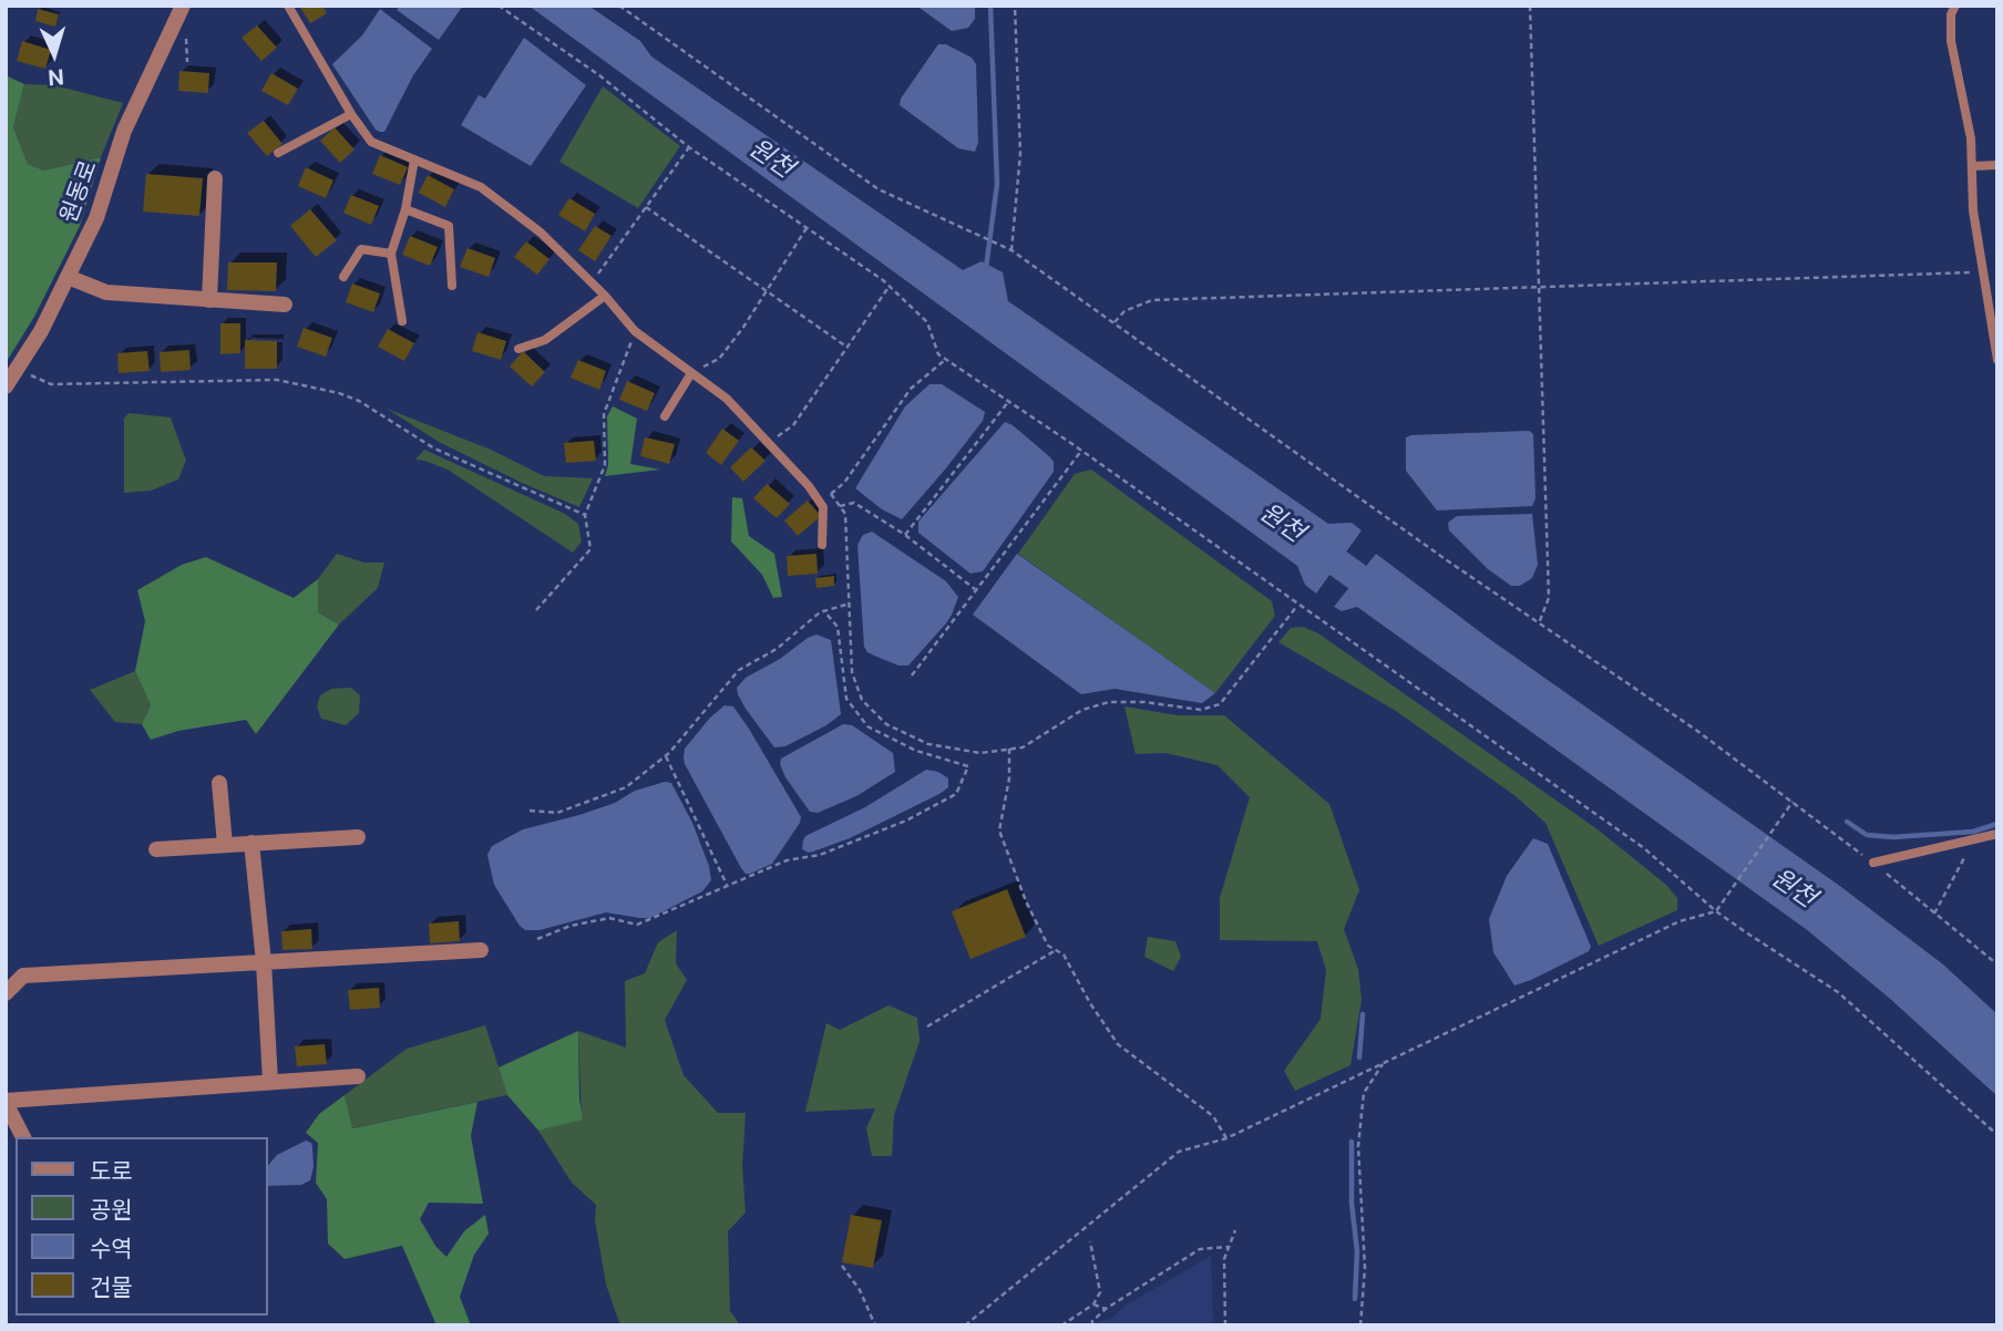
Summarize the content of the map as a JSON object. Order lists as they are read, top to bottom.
{
  "streets": {
    "street": ["원동로"]
  },
  "water": ["원천"],
  "legend": [
    "도로",
    "공원",
    "수역",
    "건물"
  ],
  "north": "bottom"
}
